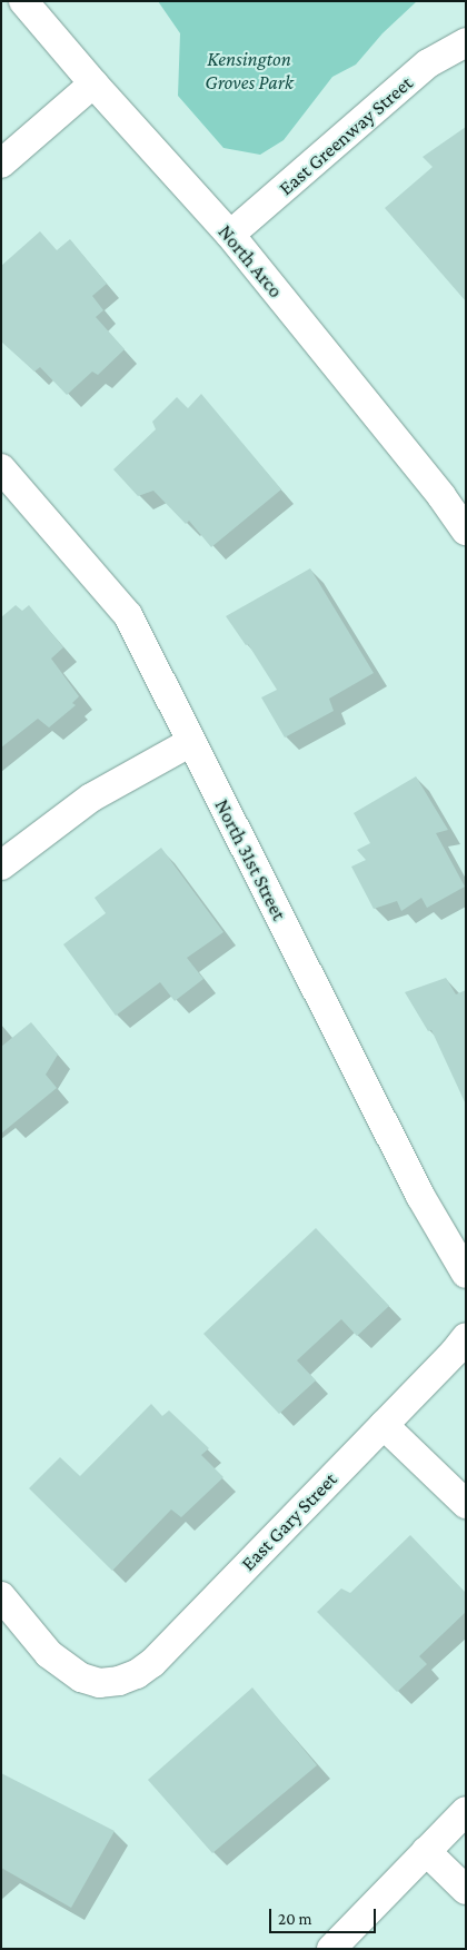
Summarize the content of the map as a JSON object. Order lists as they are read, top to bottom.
{
  "streets": {
    "street": [
      "East Greenway Street",
      "North Arco",
      "North 31st Street",
      "East Gary Street"
    ]
  },
  "crossings": [
    ["East Greenway Street", "North Arco"]
  ],
  "parks": ["Kensington Groves Park"],
  "scale_bar": "20 m"
}
